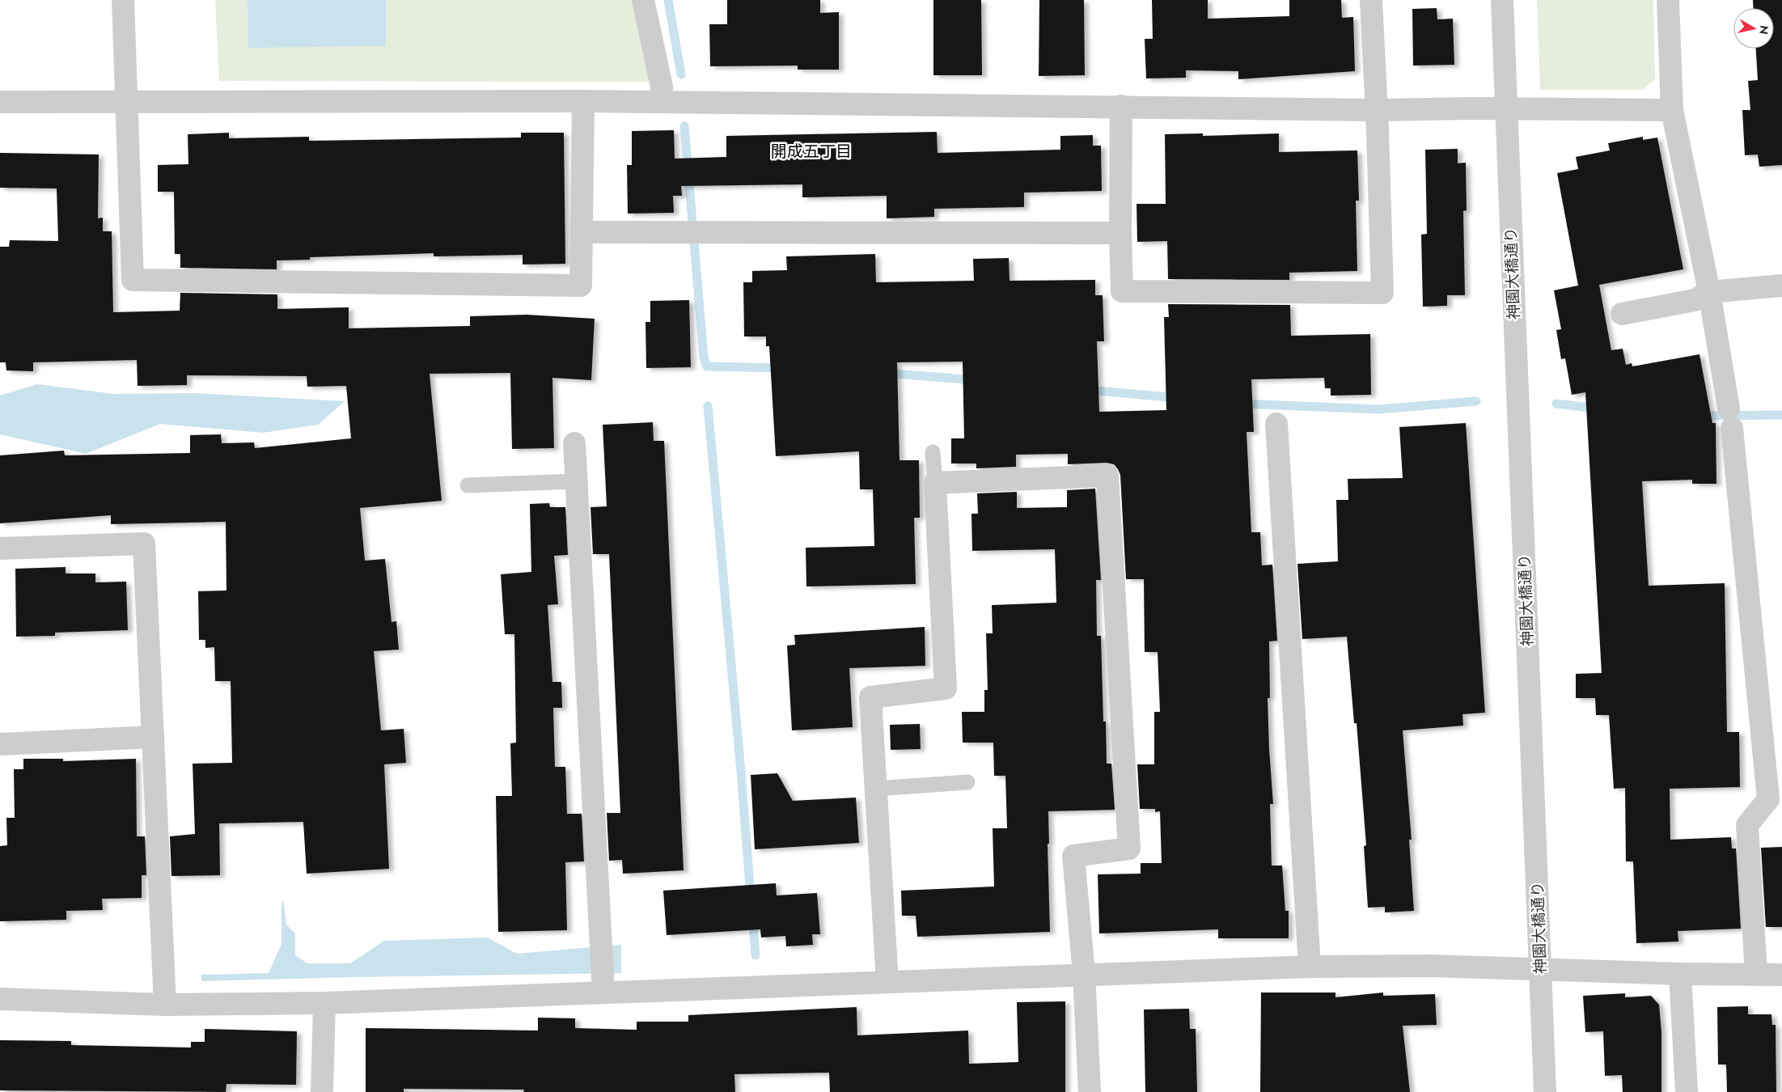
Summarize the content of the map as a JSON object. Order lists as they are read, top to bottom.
{
  "streets": {
    "street": ["神園大橋通り"]
  },
  "districts": ["開成五丁目"],
  "north": "right"
}
